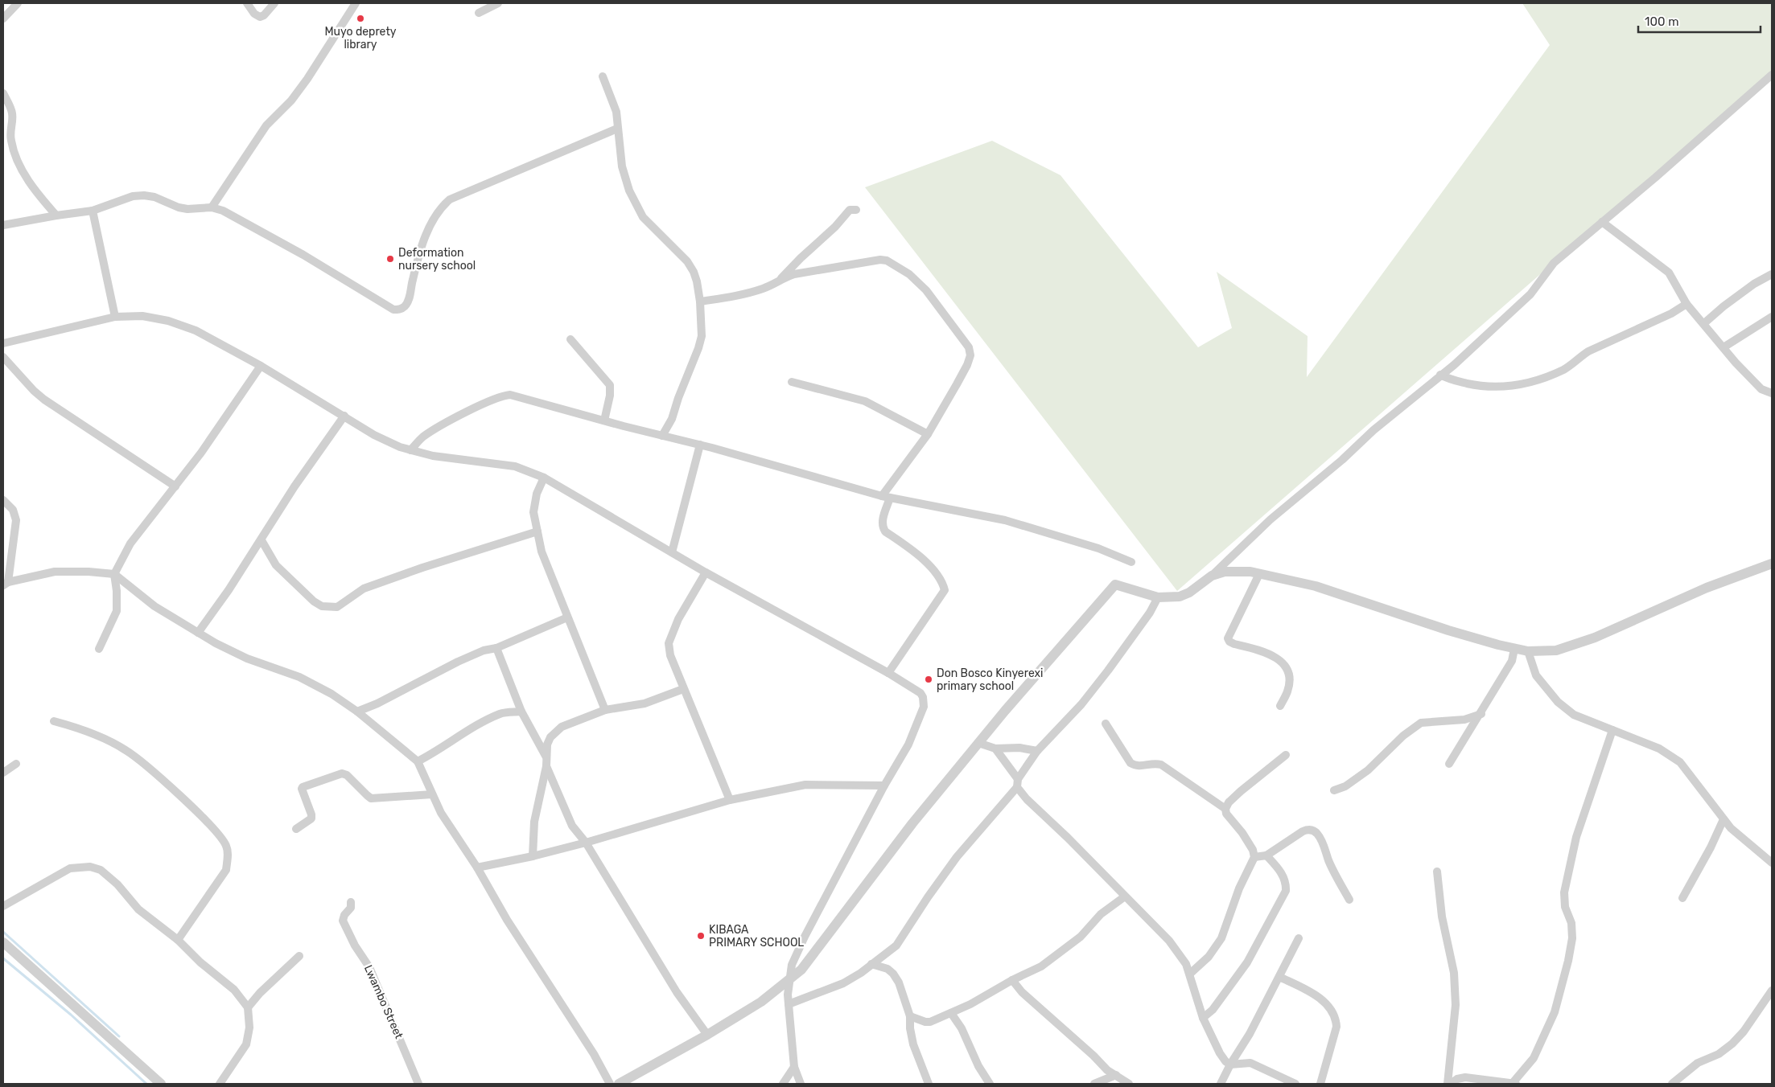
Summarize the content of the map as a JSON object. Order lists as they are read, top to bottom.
{
  "streets": {
    "street": ["Lwambo Street"]
  },
  "places": [
    "Muyo deprety library",
    "Deformation nursery school",
    "Don Bosco Kinyerexi primary school",
    "KIBAGA PRIMARY SCHOOL"
  ],
  "scale_bar": "100 m"
}
